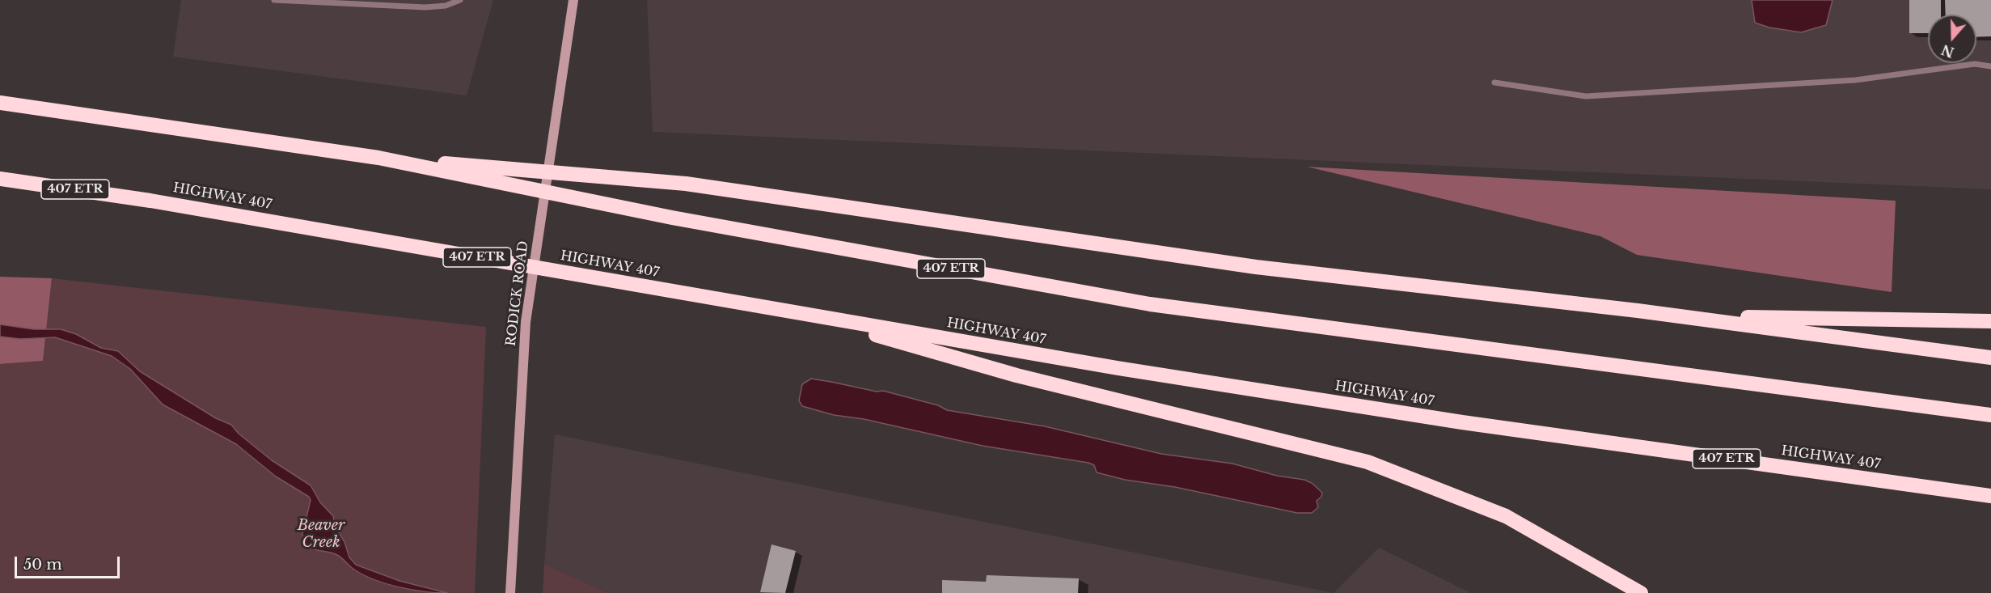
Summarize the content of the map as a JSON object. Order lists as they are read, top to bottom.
{
  "streets": {
    "highway": ["407 ETR", "HIGHWAY 407"],
    "main road": ["RODICK ROAD"]
  },
  "water": ["Beaver Creek"],
  "scale_bar": "50 m",
  "north": "bottom"
}
